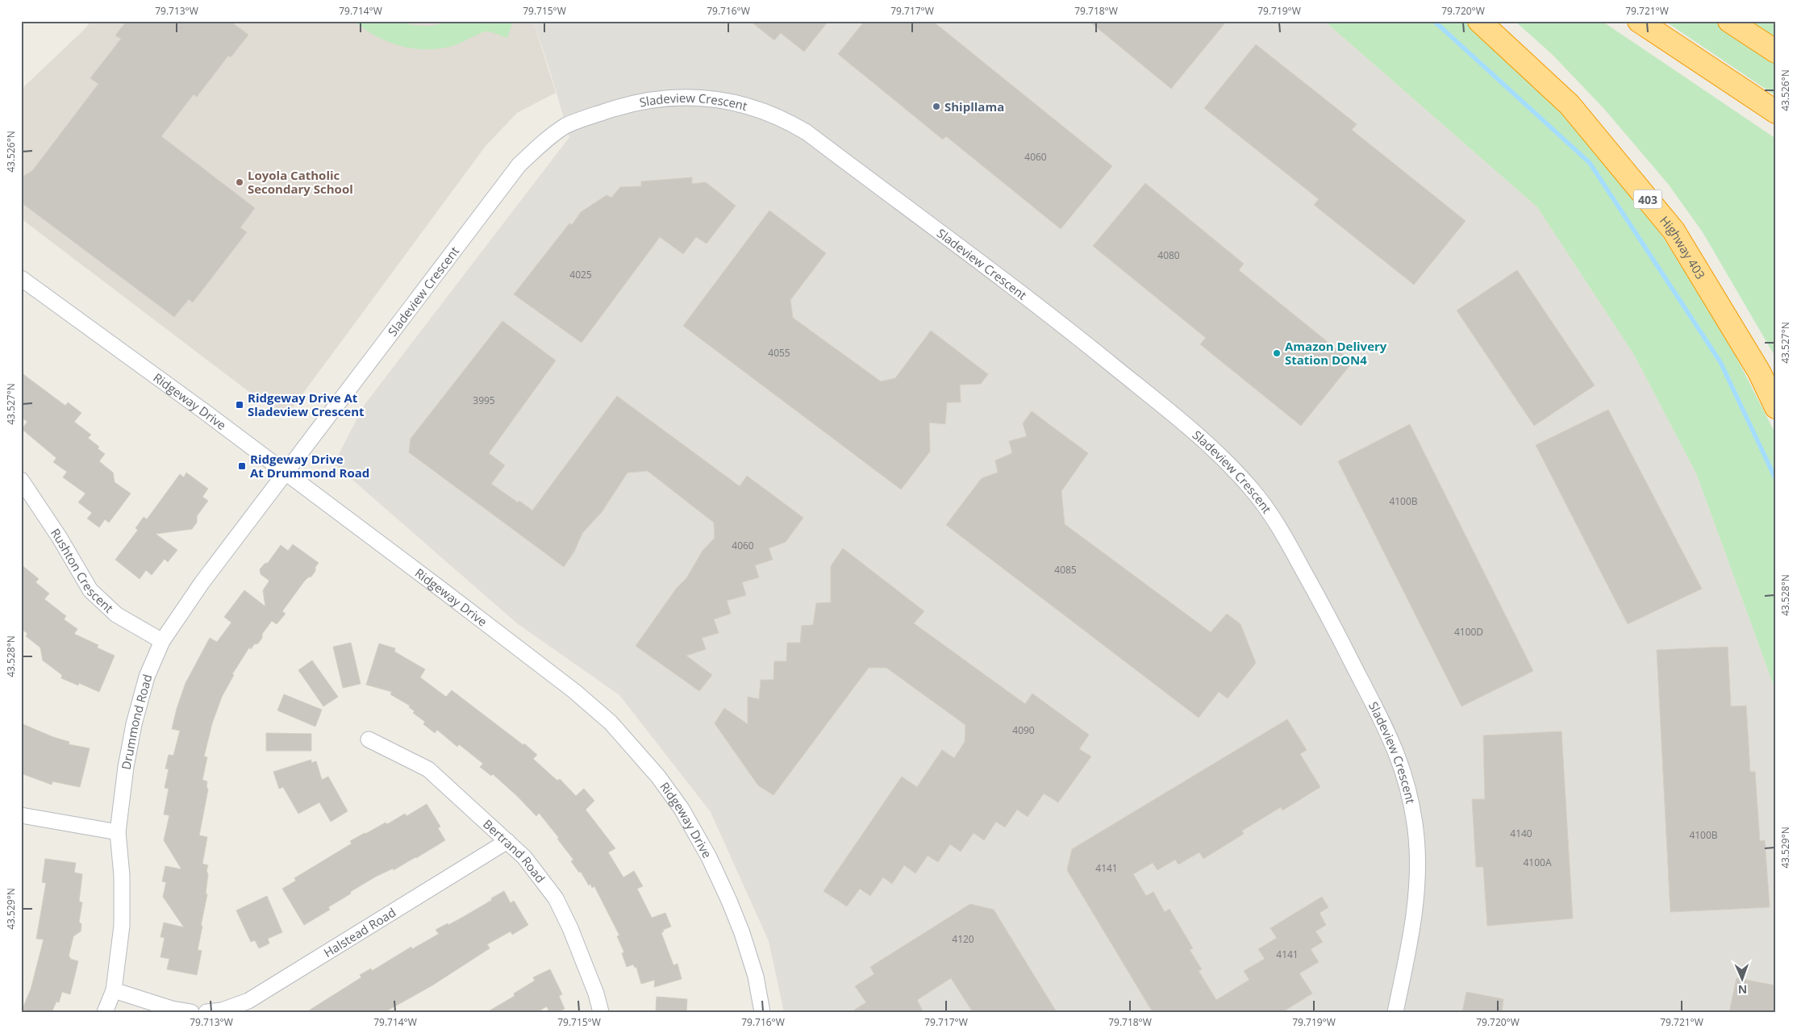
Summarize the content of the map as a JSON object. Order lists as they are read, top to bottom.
{
  "streets": {
    "highway": ["403", "Highway 403"],
    "street": [
      "Sladeview Crescent",
      "Ridgeway Drive",
      "Rushton Crescent",
      "Drummond Road",
      "Bertrand Road",
      "Halstead Road"
    ]
  },
  "crossings": [
    ["Sladeview Crescent", "Ridgeway Drive"],
    ["Sladeview Crescent", "Drummond Road"],
    ["Ridgeway Drive", "Drummond Road"],
    ["Rushton Crescent", "Drummond Road"],
    ["Bertrand Road", "Halstead Road"]
  ],
  "places": {
    "other": ["Shipllama", "Loyola Catholic Secondary School", "Amazon Delivery Station DON4"],
    "transit": ["Ridgeway Drive At Sladeview Crescent", "Ridgeway Drive At Drummond Road"]
  },
  "house_numbers": [
    "4060",
    "4080",
    "4025",
    "4055",
    "3995",
    "4100B",
    "4060",
    "4085",
    "4100D",
    "4090",
    "4140",
    "4100B",
    "4100A",
    "4141",
    "4120",
    "4141"
  ],
  "north": "bottom",
  "coordinates": [
    "79.713°W",
    "79.714°W",
    "79.715°W",
    "79.716°W",
    "79.717°W",
    "79.718°W",
    "79.719°W",
    "79.720°W",
    "79.721°W",
    "43.526°N",
    "43.527°N",
    "43.528°N",
    "43.529°N"
  ]
}
